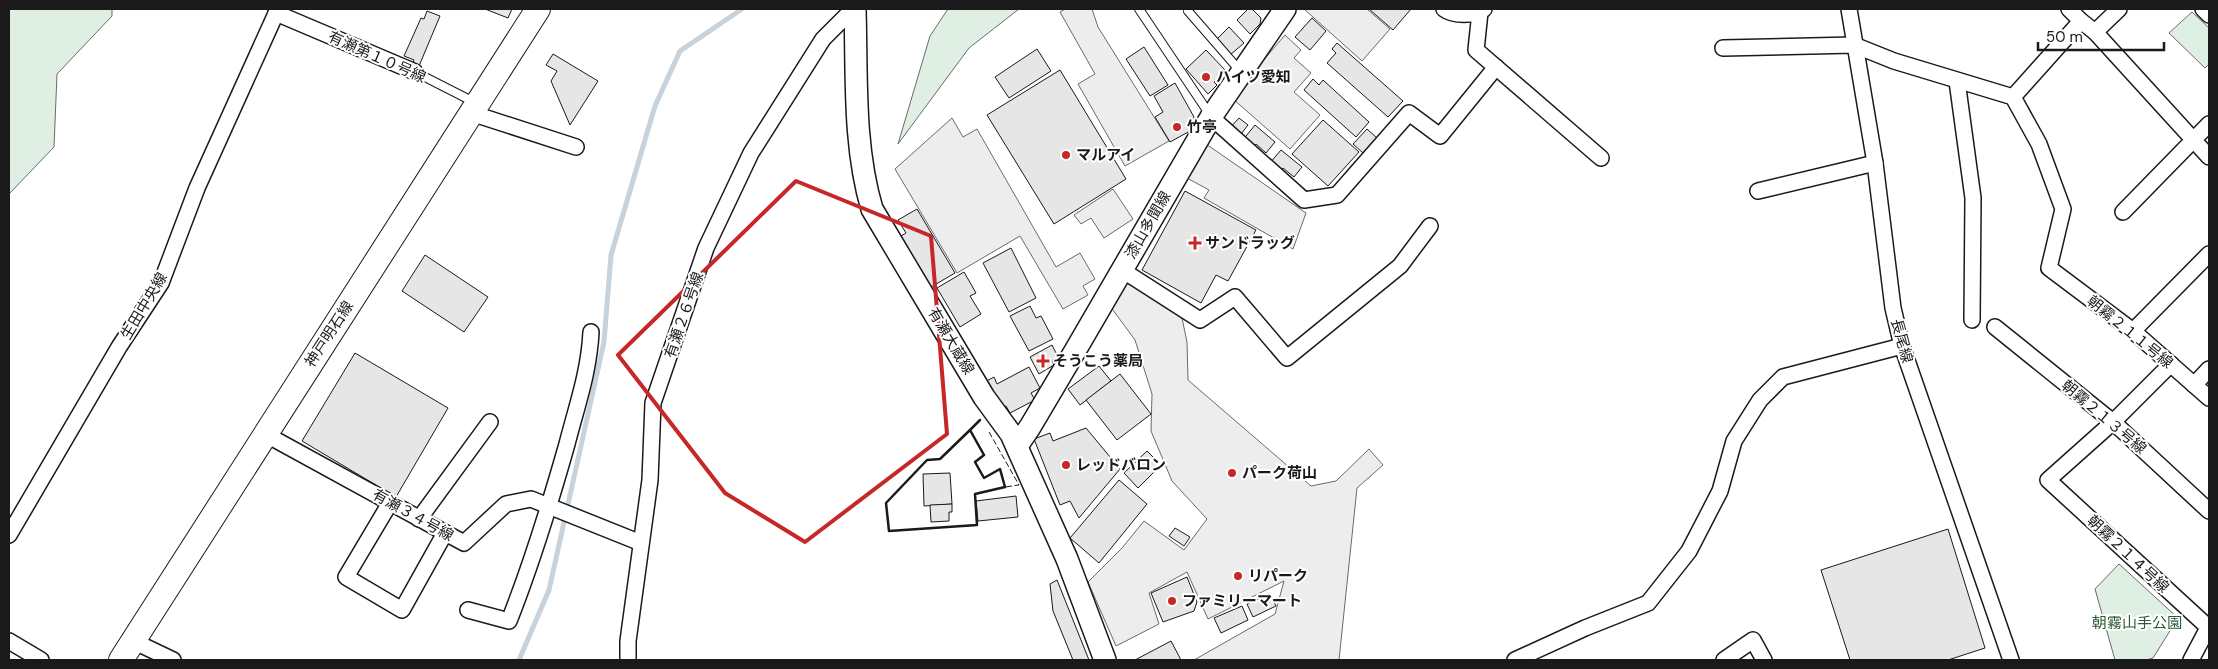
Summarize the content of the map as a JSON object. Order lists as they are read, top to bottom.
{
  "streets": {
    "main road": ["漆山多聞線", "神戸明石線", "有瀬大蔵線"],
    "street": [
      "有瀬第１０号線",
      "生田中央線",
      "有瀬２６号線",
      "朝霧２１１号線",
      "長尾線",
      "朝霧２１３号線",
      "有瀬３４号線",
      "朝霧２１４号線"
    ]
  },
  "crossings": [
    ["有瀬第１０号線", "生田中央線"],
    ["有瀬第１０号線", "神戸明石線"],
    ["漆山多聞線", "有瀬大蔵線"],
    ["有瀬２６号線", "有瀬大蔵線"],
    ["有瀬２６号線", "有瀬３４号線"],
    ["神戸明石線", "有瀬３４号線"],
    ["朝霧２１３号線", "朝霧２１４号線"]
  ],
  "parks": ["朝霧山手公園"],
  "places": {
    "other": [
      "ハイツ愛知",
      "竹亭",
      "マルアイ",
      "レッドバロン",
      "パーク荷山",
      "リパーク",
      "ファミリーマート"
    ],
    "health": ["サンドラッグ", "そうこう薬局"]
  },
  "scale_bar": "50 m"
}
